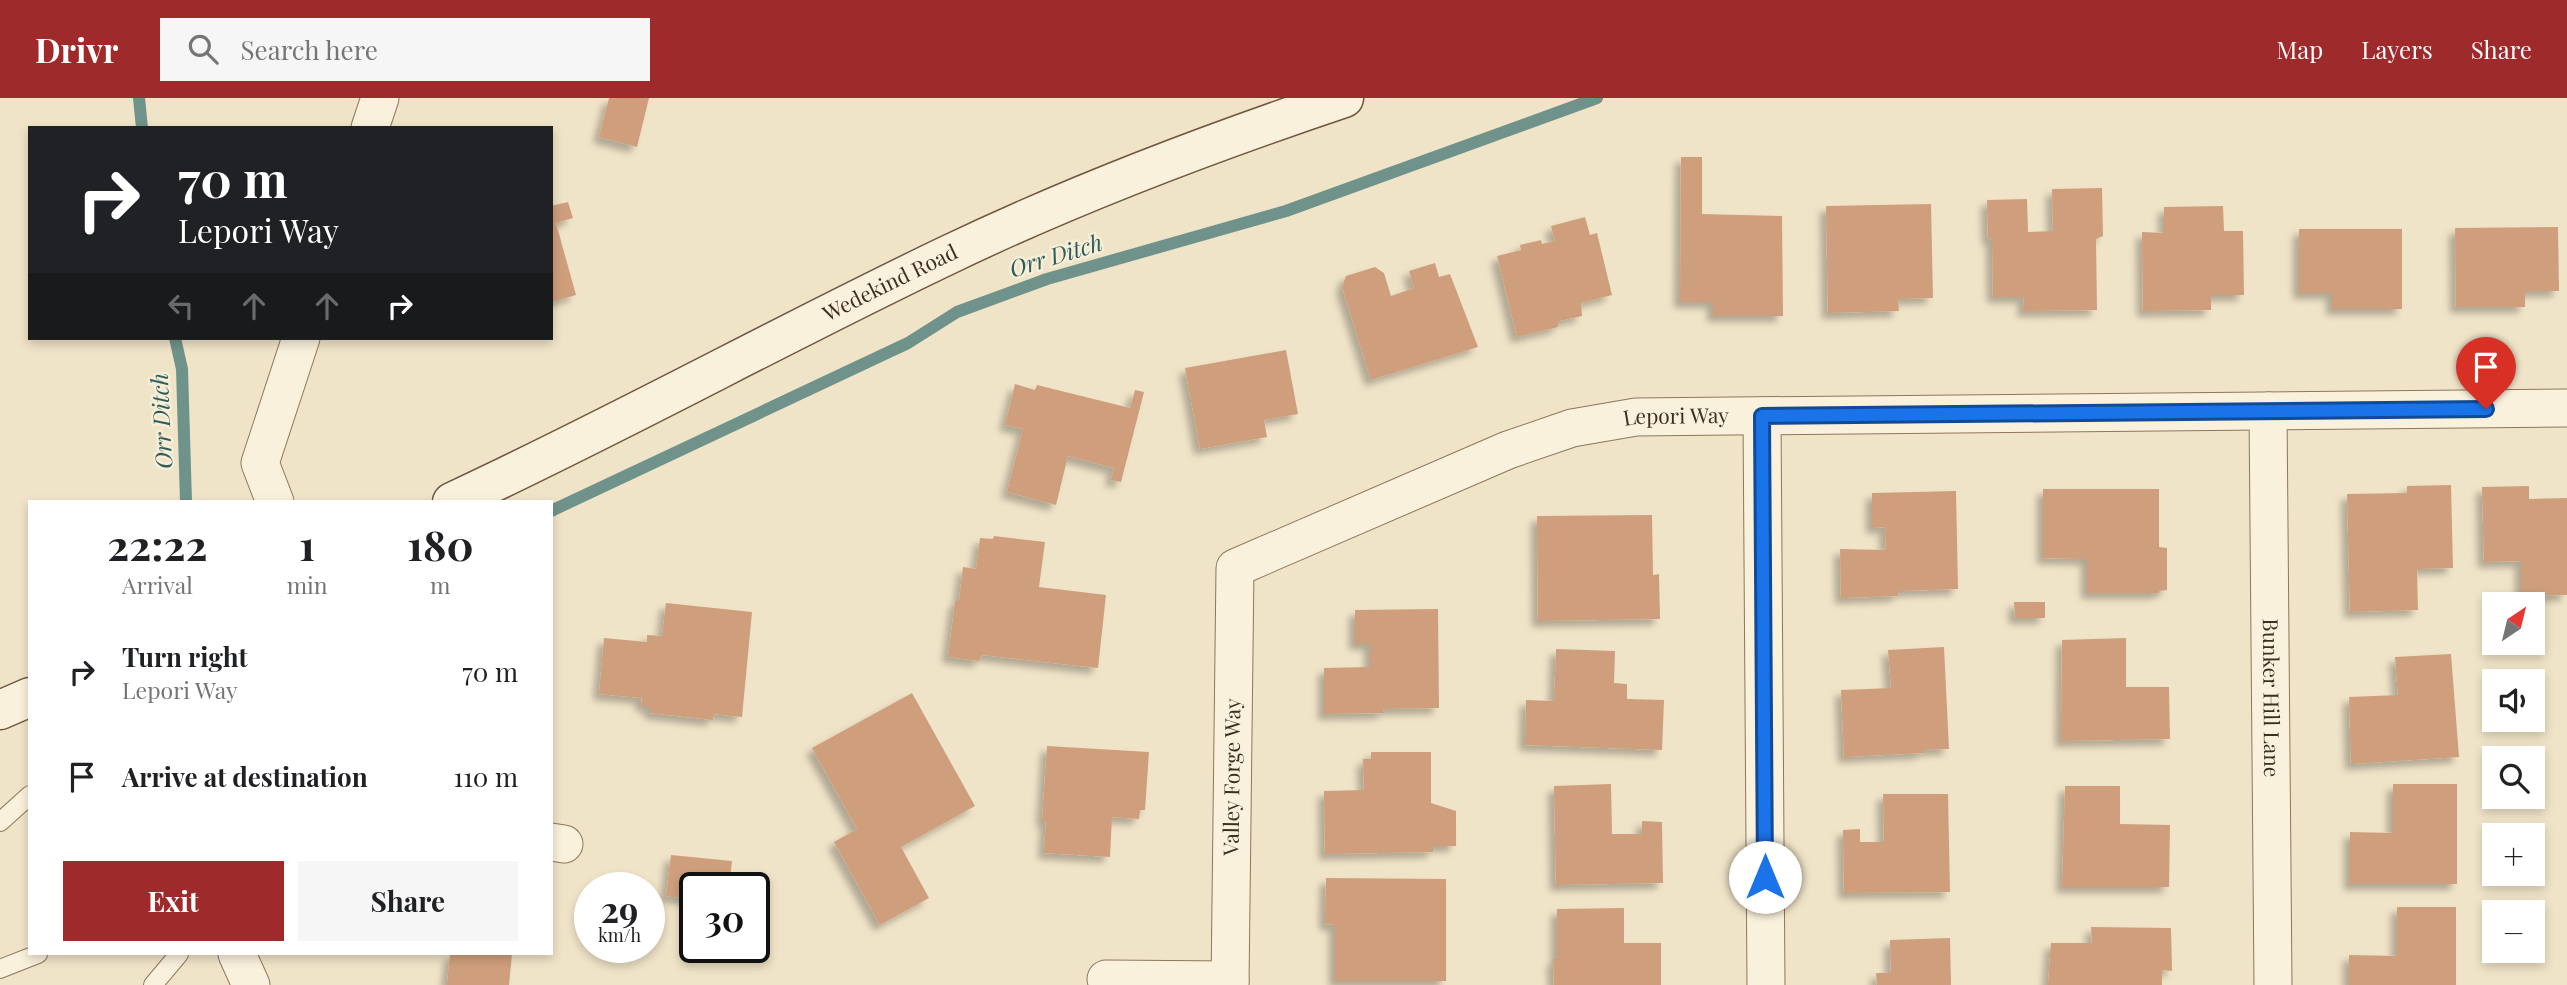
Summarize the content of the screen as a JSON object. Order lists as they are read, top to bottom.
{
  "streets": {
    "street": [
      "Wedekind Road",
      "Lepori Way",
      "Bunker Hill Lane",
      "Valley Forge Way"
    ]
  },
  "crossings": [
    ["Lepori Way", "Bunker Hill Lane"],
    ["Lepori Way", "Valley Forge Way"]
  ],
  "water": ["Orr Ditch"],
  "north": "top right",
  "page": {
    "header": "Drivr",
    "search": "Search here",
    "nav": ["Map", "Layers", "Share"],
    "turn": ["70 m", "Lepori Way"],
    "eta": [
      "22:22",
      "Arrival",
      "1",
      "min",
      "180",
      "m"
    ],
    "map_buttons": ["+", "−"],
    "list": [
      {
        "name": "Turn right",
        "note": "Lepori Way",
        "value": "70 m"
      },
      {
        "name": "Arrive at destination",
        "value": "110 m"
      }
    ],
    "buttons": ["Exit", "Share"],
    "speed": "29 km/h",
    "limit": "30"
  }
}
